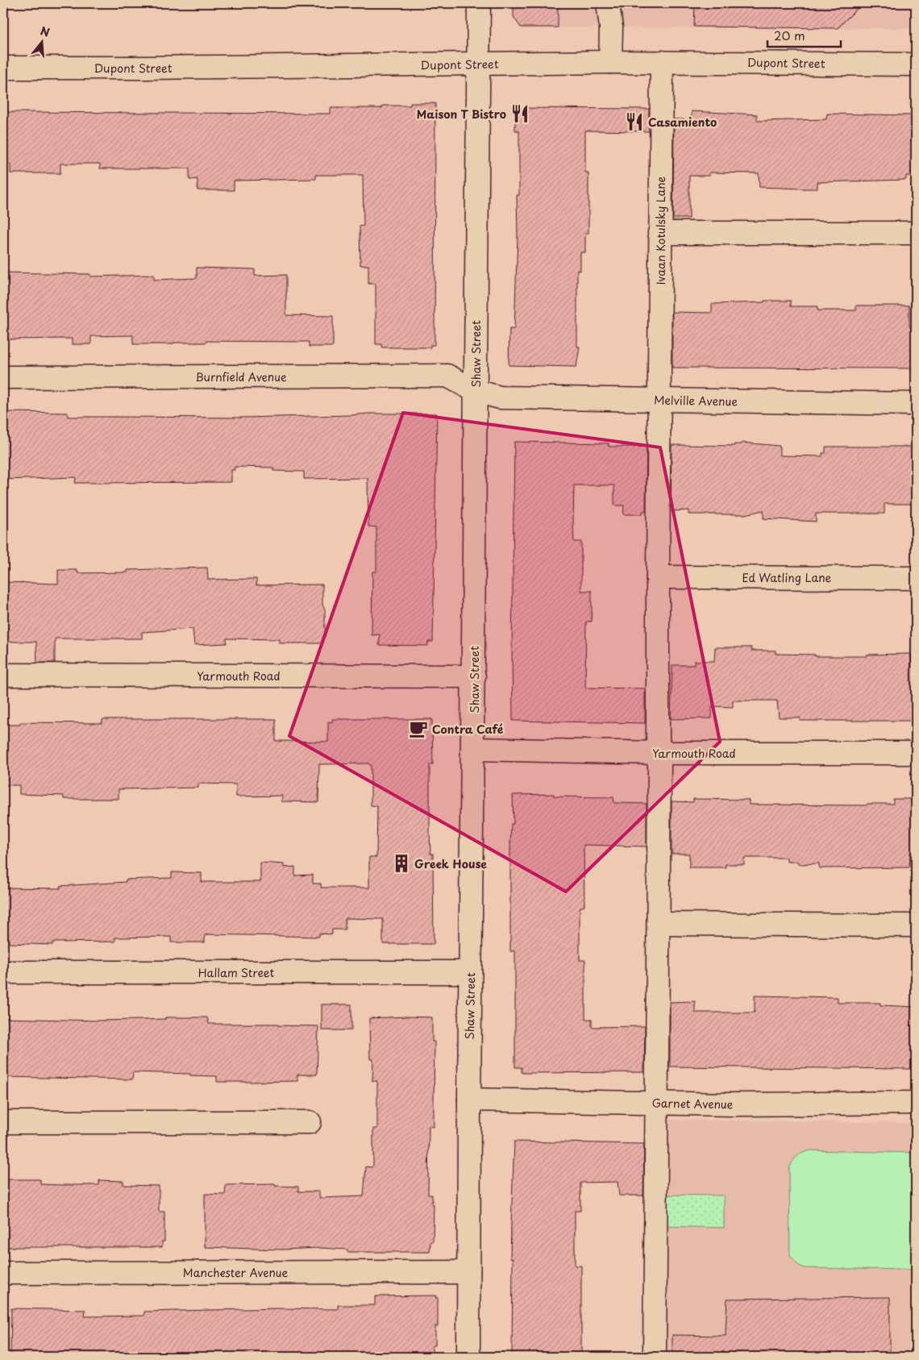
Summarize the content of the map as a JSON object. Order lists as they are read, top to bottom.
{
  "streets": {
    "street": [
      "Dupont Street",
      "Ivaan Kotulsky Lane",
      "Shaw Street",
      "Burnfield Avenue",
      "Melville Avenue",
      "Ed Watling Lane",
      "Yarmouth Road",
      "Hallam Street",
      "Garnet Avenue",
      "Manchester Avenue"
    ]
  },
  "crossings": [
    ["Dupont Street", "Ivaan Kotulsky Lane"],
    ["Dupont Street", "Shaw Street"],
    ["Ivaan Kotulsky Lane", "Melville Avenue"],
    ["Ivaan Kotulsky Lane", "Ed Watling Lane"],
    ["Ivaan Kotulsky Lane", "Yarmouth Road"],
    ["Ivaan Kotulsky Lane", "Garnet Avenue"],
    ["Shaw Street", "Burnfield Avenue"],
    ["Shaw Street", "Melville Avenue"],
    ["Shaw Street", "Yarmouth Road"],
    ["Shaw Street", "Hallam Street"],
    ["Shaw Street", "Garnet Avenue"],
    ["Shaw Street", "Manchester Avenue"],
    ["Burnfield Avenue", "Melville Avenue"]
  ],
  "places": {
    "restaurant": ["Maison T Bistro", "Casamiento"],
    "cafe": ["Contra Café"],
    "building": ["Greek House"]
  },
  "scale_bar": "20 m",
  "north": "top"
}
